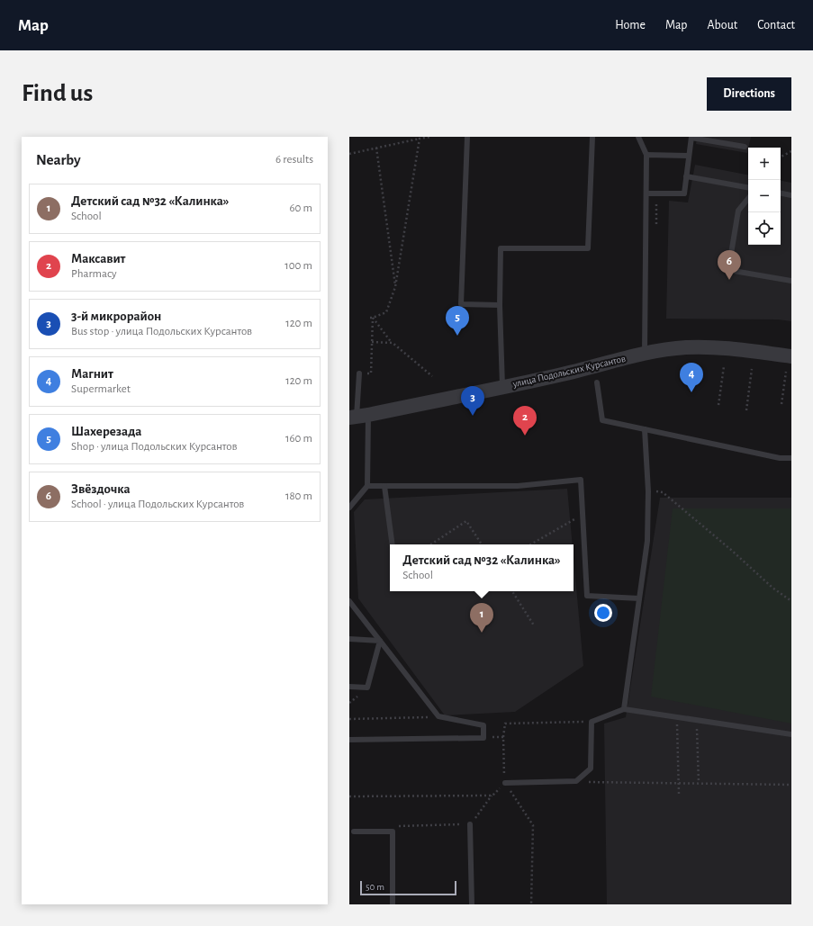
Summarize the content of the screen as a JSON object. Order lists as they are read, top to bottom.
{
  "streets": {
    "street": ["улица Подольских Курсантов"]
  },
  "scale_bar": "50 m",
  "page": {
    "header": "Map",
    "nav": [
      "Home",
      "Map",
      "About",
      "Contact"
    ],
    "buttons": "Directions",
    "title": "Find us",
    "heading": ["Nearby", "6 results"],
    "map_buttons": ["+", "−"],
    "list": [
      {
        "mark": "1",
        "name": "Детский сад №32 «Калинка»",
        "note": "School",
        "value": "60 m"
      },
      {
        "mark": "2",
        "name": "Максавит",
        "note": "Pharmacy",
        "value": "100 m"
      },
      {
        "mark": "3",
        "name": "3-й микрорайон",
        "note": "Bus stop · улица Подольских Курсантов",
        "value": "120 m"
      },
      {
        "mark": "4",
        "name": "Магнит",
        "note": "Supermarket",
        "value": "120 m"
      },
      {
        "mark": "5",
        "name": "Шахерезада",
        "note": "Shop · улица Подольских Курсантов",
        "value": "160 m"
      },
      {
        "mark": "6",
        "name": "Звёздочка",
        "note": "School · улица Подольских Курсантов",
        "value": "180 m"
      }
    ],
    "pins": [
      "6",
      "5",
      "4",
      "3",
      "2",
      "1"
    ],
    "popup": ["Детский сад №32 «Калинка»", "School"],
    "scale": "50 m"
  }
}
